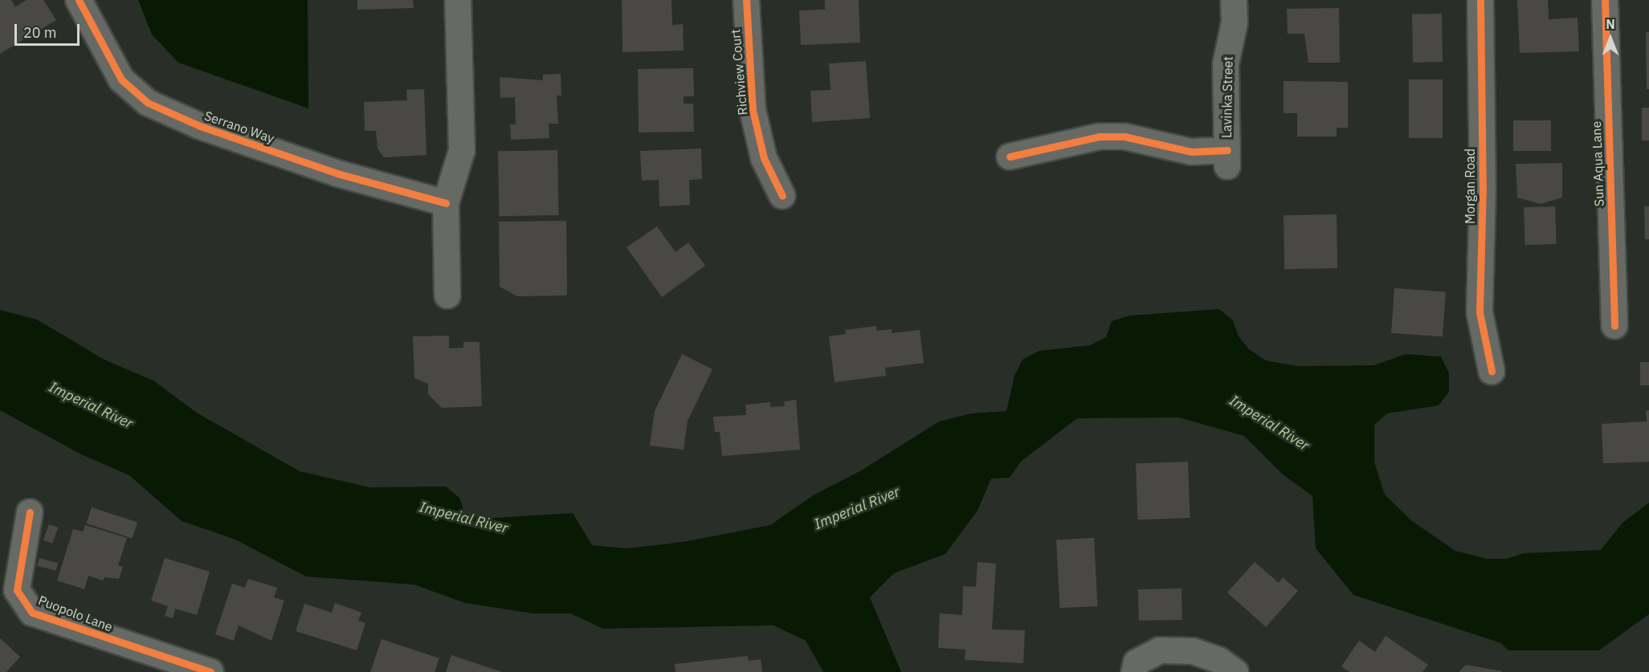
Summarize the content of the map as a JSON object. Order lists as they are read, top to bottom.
{
  "streets": {
    "street": [
      "Richview Court",
      "Lavinka Street",
      "Serrano Way",
      "Sun Aqua Lane",
      "Morgan Road",
      "Puopolo Lane"
    ]
  },
  "water": ["Imperial River"],
  "scale_bar": "20 m",
  "north": "top"
}
